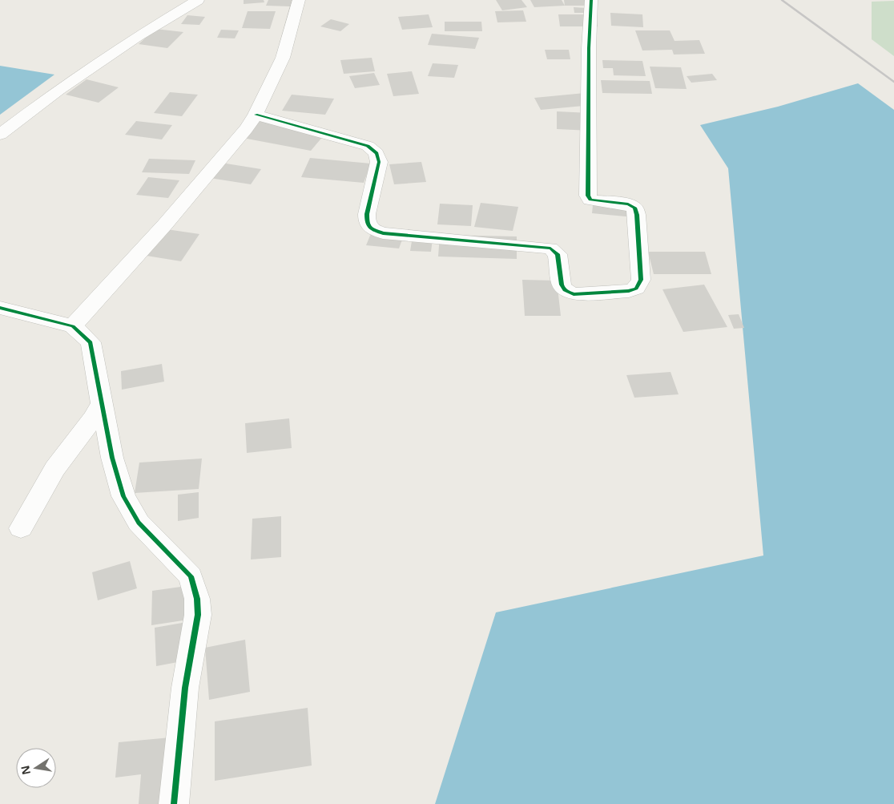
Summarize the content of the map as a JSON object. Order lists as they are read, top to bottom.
{
  "north": "left"
}
